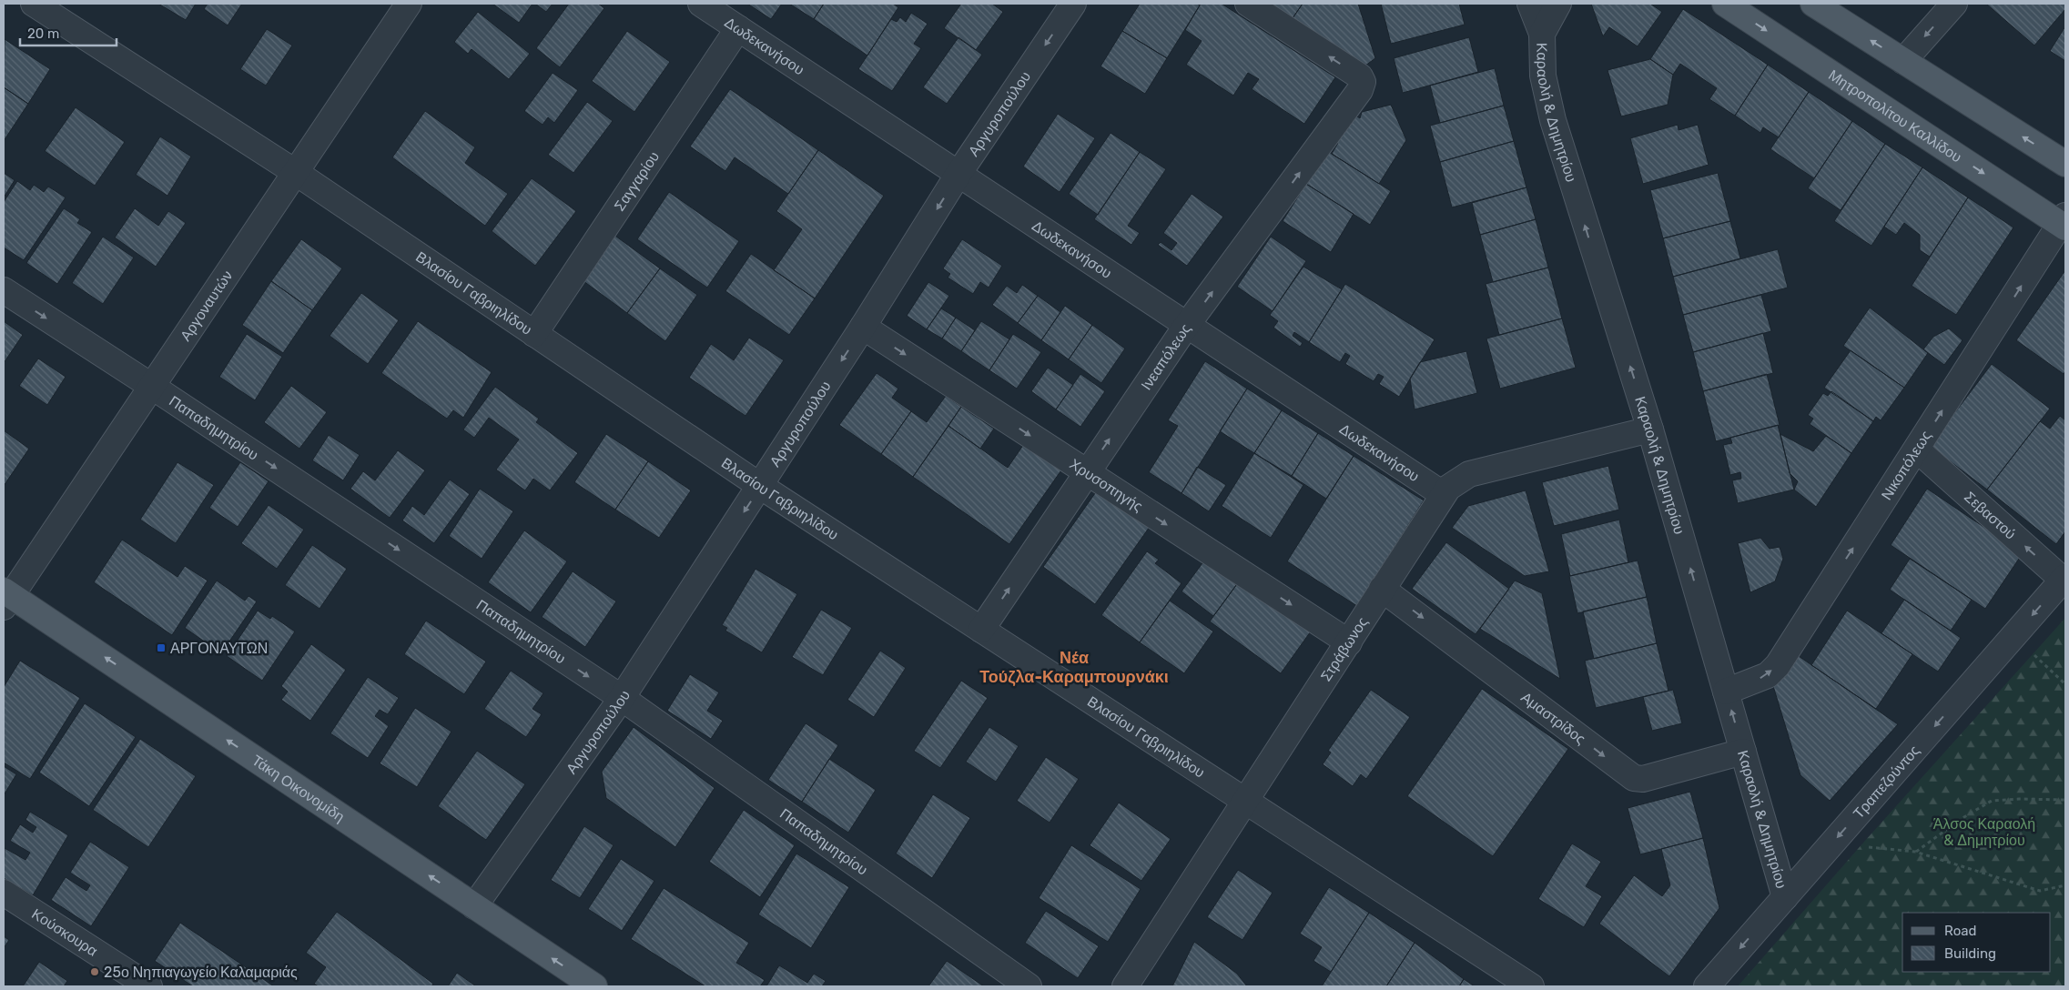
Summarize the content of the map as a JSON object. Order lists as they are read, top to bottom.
{
  "streets": {
    "main road": ["Μητροπολίτου Καλλίδου", "Τάκη Οικονομίδη"],
    "street": [
      "Δωδεκανήσου",
      "Καραολή & Δημητρίου",
      "Αργυροπούλου",
      "Σαγγαρίου",
      "Βλασίου Γαβριηλίδου",
      "Αργοναυτών",
      "Ινεαπόλεως",
      "Παπαδημητρίου",
      "Νικοπόλεως",
      "Χρυσοπηγής",
      "Σεβαστού",
      "Στράβωνος",
      "Αμαστρίδος",
      "Τραπεζούντος",
      "Κούσκουρα"
    ]
  },
  "crossings": [
    ["Δωδεκανήσου", "Αργυροπούλου"],
    ["Δωδεκανήσου", "Σαγγαρίου"],
    ["Δωδεκανήσου", "Ινεαπόλεως"],
    ["Δωδεκανήσου", "Στράβωνος"],
    ["Καραολή & Δημητρίου", "Νικοπόλεως"],
    ["Καραολή & Δημητρίου", "Στράβωνος"],
    ["Καραολή & Δημητρίου", "Αμαστρίδος"],
    ["Καραολή & Δημητρίου", "Τραπεζούντος"],
    ["Αργυροπούλου", "Βλασίου Γαβριηλίδου"],
    ["Αργυροπούλου", "Παπαδημητρίου"],
    ["Αργυροπούλου", "Χρυσοπηγής"],
    ["Αργυροπούλου", "Τάκη Οικονομίδη"],
    ["Μητροπολίτου Καλλίδου", "Νικοπόλεως"],
    ["Σαγγαρίου", "Βλασίου Γαβριηλίδου"],
    ["Βλασίου Γαβριηλίδου", "Αργοναυτών"],
    ["Βλασίου Γαβριηλίδου", "Ινεαπόλεως"],
    ["Βλασίου Γαβριηλίδου", "Στράβωνος"],
    ["Αργοναυτών", "Παπαδημητρίου"],
    ["Αργοναυτών", "Τάκη Οικονομίδη"],
    ["Ινεαπόλεως", "Χρυσοπηγής"],
    ["Νικοπόλεως", "Σεβαστού"],
    ["Χρυσοπηγής", "Στράβωνος"],
    ["Σεβαστού", "Τραπεζούντος"],
    ["Στράβωνος", "Αμαστρίδος"]
  ],
  "one_way": [
    "Καραολή & Δημητρίου",
    "Αργυροπούλου",
    "Ινεαπόλεως",
    "Παπαδημητρίου",
    "Νικοπόλεως",
    "Χρυσοπηγής",
    "Σεβαστού",
    "Αμαστρίδος",
    "Τραπεζούντος",
    "Τάκη Οικονομίδη"
  ],
  "districts": ["Νέα Τούζλα-Καραμπουρνάκι"],
  "parks": ["Άλσος Καραολή & Δημητρίου"],
  "places": {
    "transit": ["ΑΡΓΟΝΑΥΤΩΝ"],
    "other": ["25ο Νηπιαγωγείο Καλαμαριάς"]
  },
  "legend": ["Road", "Building"],
  "scale_bar": "20 m"
}
